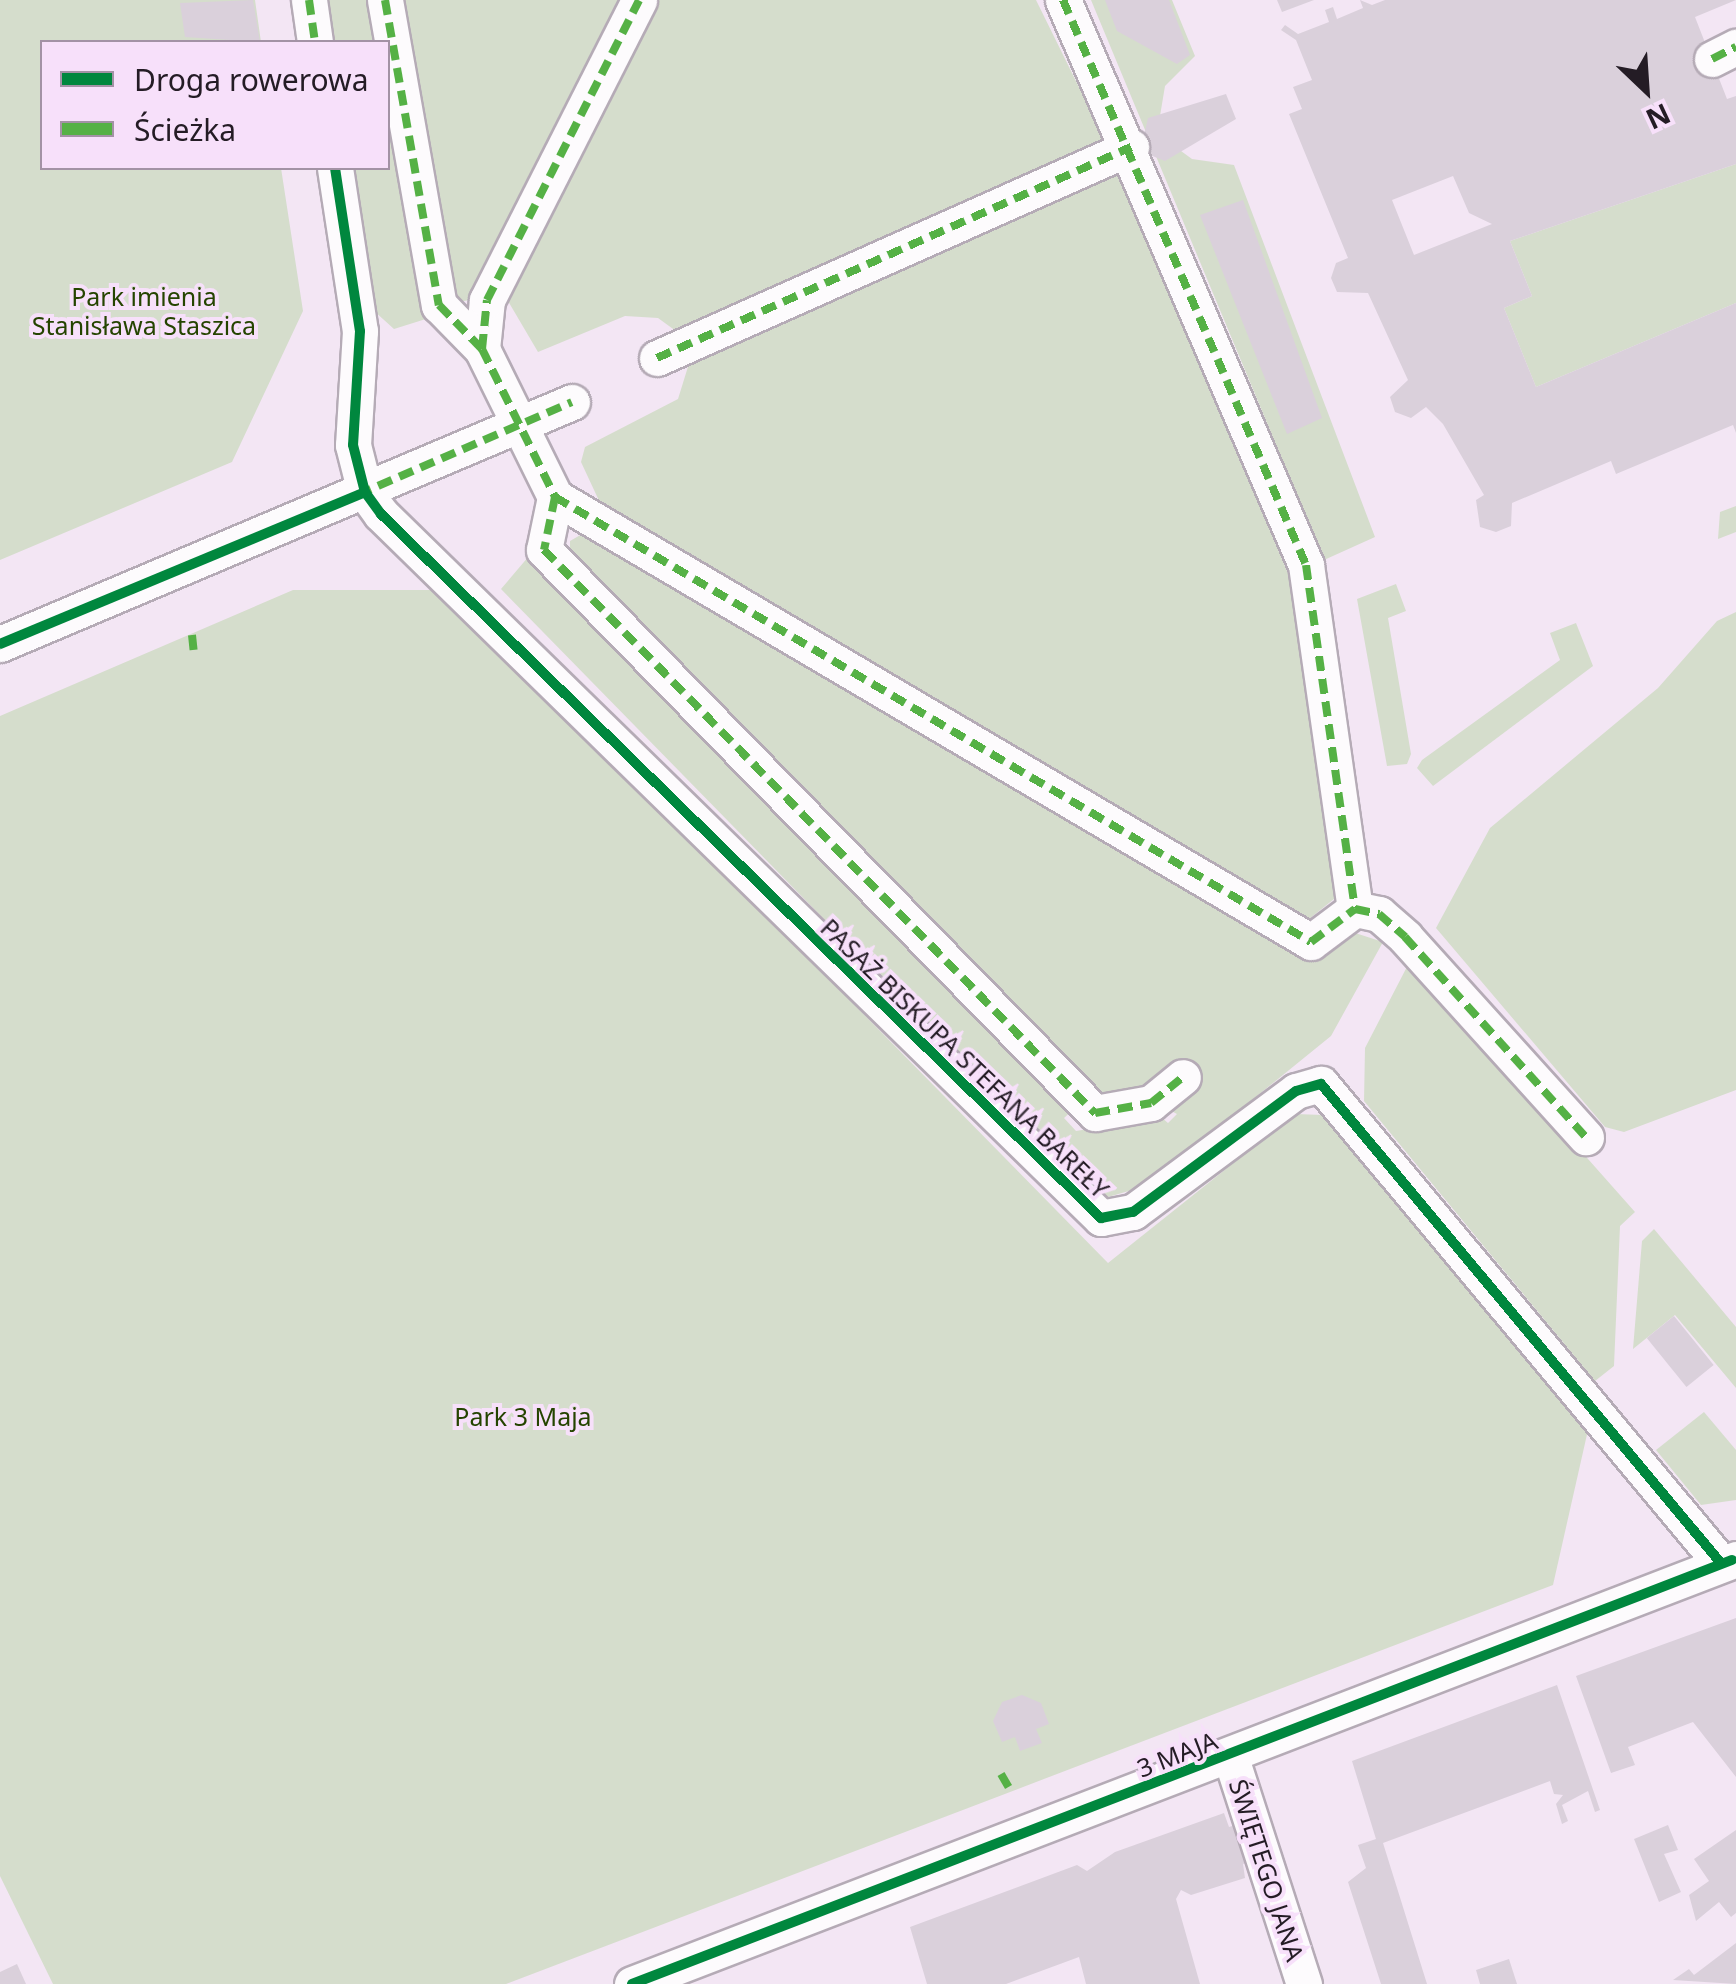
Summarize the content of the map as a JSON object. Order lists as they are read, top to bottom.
{
  "streets": {
    "street": ["PASAŻ BISKUPA STEFANA BAREŁY", "3 MAJA", "ŚWIĘTEGO JANA"]
  },
  "crossings": [
    ["PASAŻ BISKUPA STEFANA BAREŁY", "3 MAJA"],
    ["3 MAJA", "ŚWIĘTEGO JANA"]
  ],
  "parks": ["Park imienia Stanisława Staszica", "Park 3 Maja"],
  "legend": ["Droga rowerowa", "Ścieżka"],
  "north": "bottom right"
}
